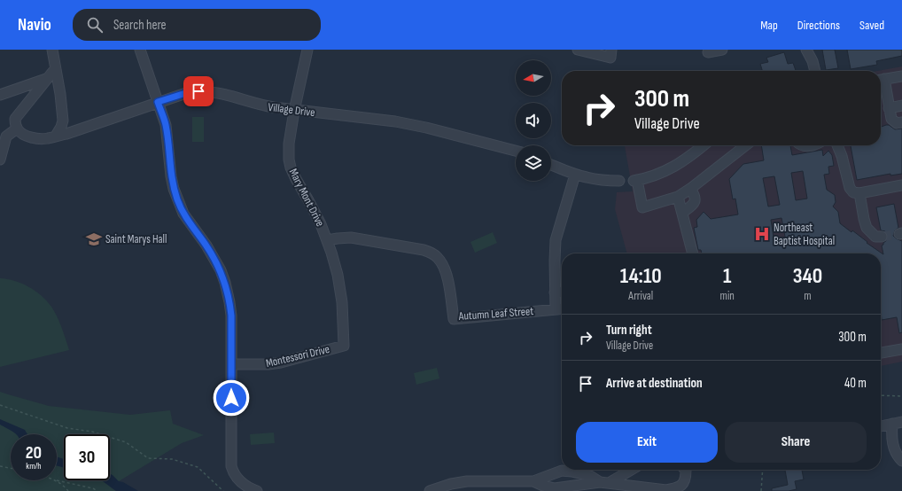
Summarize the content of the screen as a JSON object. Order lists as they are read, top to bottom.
{
  "streets": {
    "street": [
      "Village Drive",
      "Mary Mont Drive",
      "Autumn Leaf Street",
      "Montessori Drive"
    ]
  },
  "crossings": [
    ["Village Drive", "Mary Mont Drive"],
    ["Mary Mont Drive", "Autumn Leaf Street"],
    ["Mary Mont Drive", "Montessori Drive"]
  ],
  "places": {
    "hospital": ["Northeast Baptist Hospital"],
    "school or university": ["Saint Marys Hall"]
  },
  "north": "left",
  "page": {
    "header": "Navio",
    "search": "Search here",
    "nav": ["Map", "Directions", "Saved"],
    "turn": ["300 m", "Village Drive"],
    "eta": [
      "14:10",
      "Arrival",
      "1",
      "min",
      "340",
      "m"
    ],
    "list": [
      {
        "name": "Turn right",
        "note": "Village Drive",
        "value": "300 m"
      },
      {
        "name": "Arrive at destination",
        "value": "40 m"
      }
    ],
    "buttons": ["Exit", "Share"],
    "speed": "20 km/h",
    "limit": "30"
  }
}
